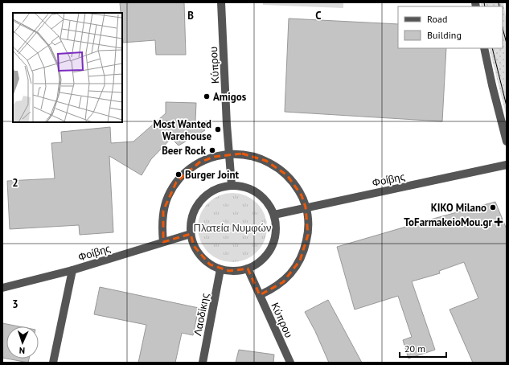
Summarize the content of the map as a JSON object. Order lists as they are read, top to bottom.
{
  "streets": {
    "street": ["Κύπρου", "Φοίβης", "Λαοδίκης"]
  },
  "crossings": [
    ["Κύπρου", "Φοίβης"],
    ["Κύπρου", "Λαοδίκης"],
    ["Φοίβης", "Λαοδίκης"]
  ],
  "parks": ["Πλατεία Νυμφών"],
  "places": {
    "other": [
      "Amigos",
      "Most Wanted Warehouse",
      "Beer Rock",
      "Burger Joint",
      "KIKO Milano"
    ],
    "health": ["ToFarmakeioMou.gr"]
  },
  "legend": ["Road", "Building"],
  "scale_bar": "20 m",
  "north": "bottom",
  "grid": {
    "columns": ["B", "C"],
    "rows": ["2", "3"]
  }
}
